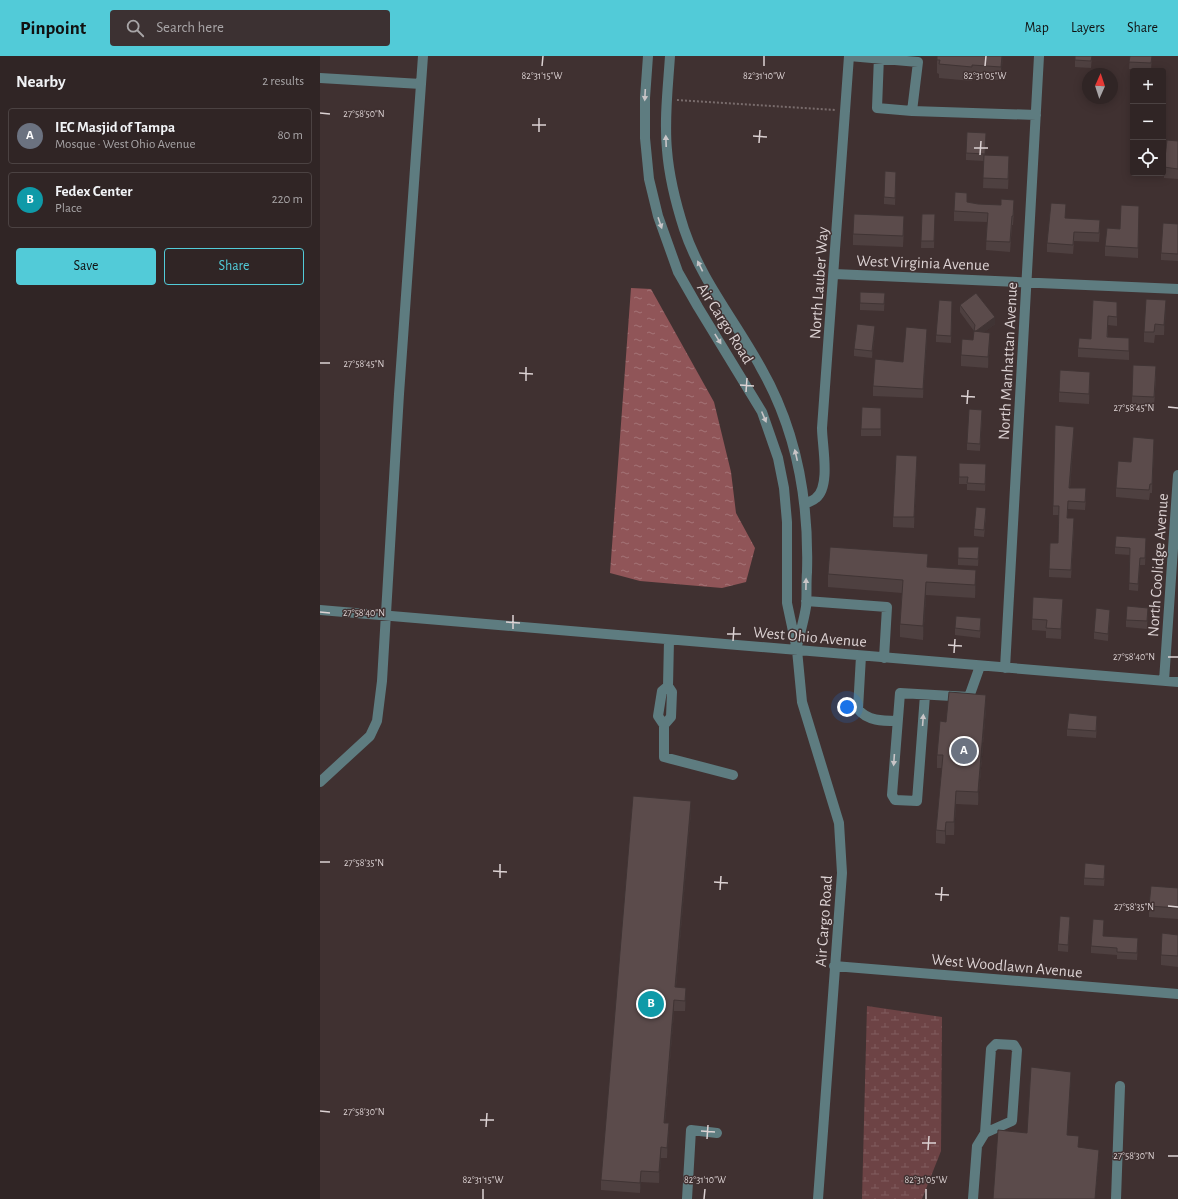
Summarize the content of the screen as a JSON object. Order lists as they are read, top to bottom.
{
  "streets": {
    "street": [
      "West Virginia Avenue",
      "North Lauber Way",
      "Air Cargo Road",
      "North Manhattan Avenue",
      "North Coolidge Avenue",
      "West Ohio Avenue",
      "West Woodlawn Avenue"
    ]
  },
  "crossings": [
    ["West Virginia Avenue", "North Lauber Way"],
    ["West Virginia Avenue", "North Manhattan Avenue"],
    ["North Lauber Way", "Air Cargo Road"],
    ["Air Cargo Road", "West Ohio Avenue"],
    ["Air Cargo Road", "West Woodlawn Avenue"],
    ["North Manhattan Avenue", "West Ohio Avenue"],
    ["North Coolidge Avenue", "West Ohio Avenue"]
  ],
  "north": "top",
  "page": {
    "header": "Pinpoint",
    "search": "Search here",
    "nav": ["Map", "Layers", "Share"],
    "heading": ["Nearby", "2 results"],
    "map_buttons": ["+", "−"],
    "list": [
      {
        "mark": "A",
        "name": "IEC Masjid of Tampa",
        "note": "Mosque · West Ohio Avenue",
        "value": "80 m"
      },
      {
        "mark": "B",
        "name": "Fedex Center",
        "note": "Place",
        "value": "220 m"
      }
    ],
    "buttons": ["Save", "Share"],
    "pins": ["A", "B"]
  },
  "coordinates": [
    "82°31'15\"W",
    "82°31'10\"W",
    "82°31'05\"W",
    "27°58'50\"N",
    "27°58'45\"N",
    "27°58'40\"N",
    "27°58'35\"N",
    "27°58'30\"N"
  ]
}
